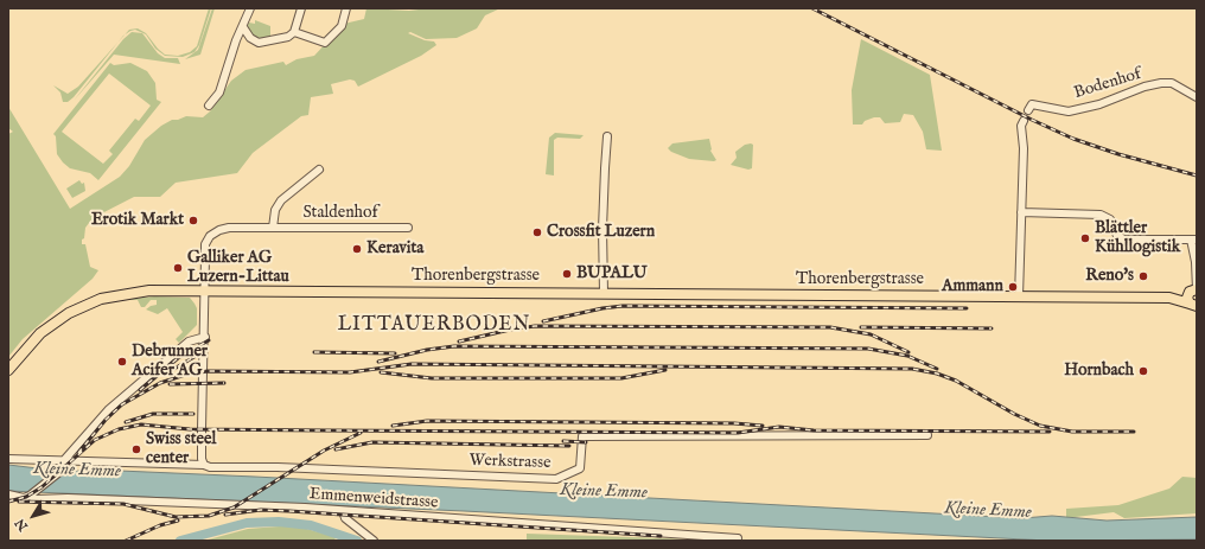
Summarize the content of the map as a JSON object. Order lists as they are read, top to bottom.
{
  "streets": {
    "main road": ["Thorenbergstrasse"],
    "street": [
      "Bodenhof",
      "Staldenhof",
      "Werkstrasse",
      "Emmenweidstrasse"
    ]
  },
  "crossings": [
    ["Staldenhof", "Thorenbergstrasse"]
  ],
  "districts": ["LITTAUERBODEN"],
  "water": ["Kleine Emme"],
  "places": [
    "Erotik Markt",
    "Crossfit Luzern",
    "Blättler Kühllogistik",
    "Keravita",
    "Galliker AG Luzern-Littau",
    "BUPALU",
    "Reno's",
    "Ammann",
    "Debrunner Acifer AG",
    "Hornbach",
    "Swiss steel center"
  ],
  "north": "bottom left"
}
